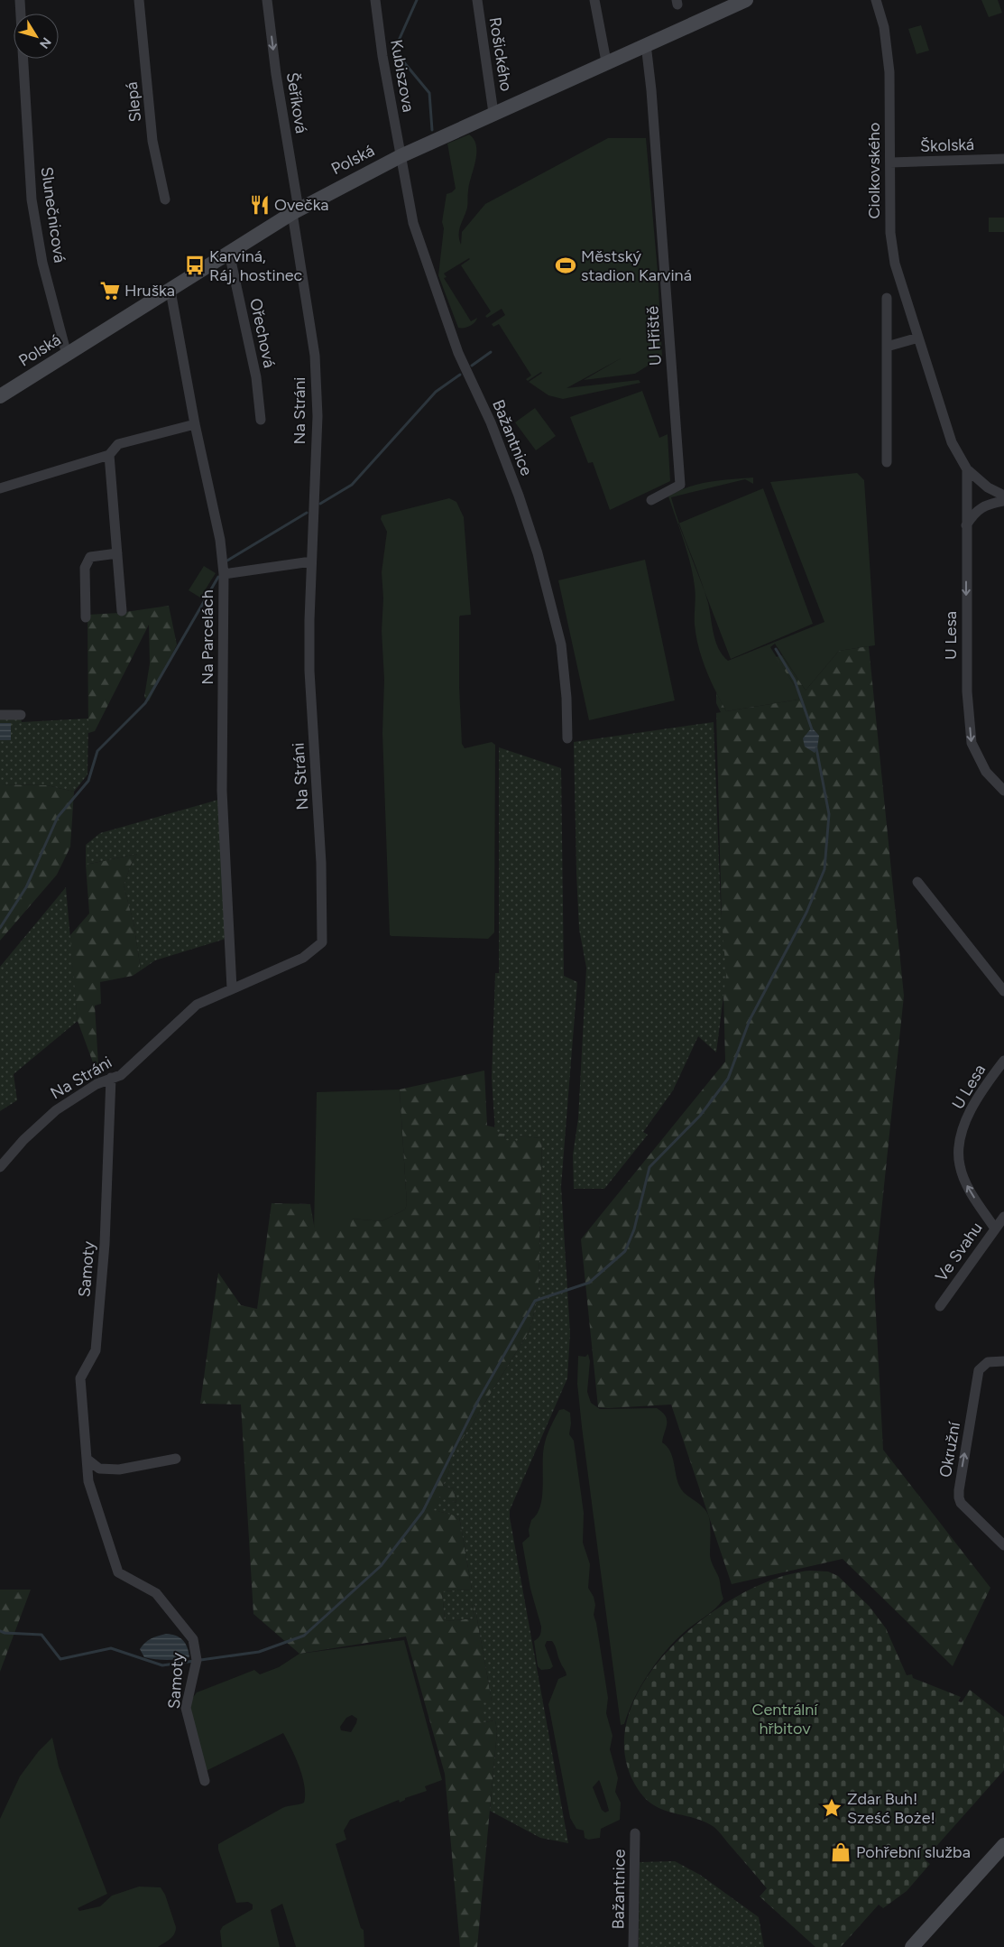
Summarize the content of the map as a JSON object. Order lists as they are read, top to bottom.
{
  "streets": {
    "street": [
      "Rošického",
      "Kubiszova",
      "Slepá",
      "Šeříková",
      "Školská",
      "Polská",
      "Ciolkovského",
      "Slunečnicová",
      "Ořechová",
      "U Hřiště",
      "Na Stráni",
      "Bažantnice",
      "U Lesa",
      "Na Parcelách",
      "Ve Svahu",
      "Samoty",
      "Okružní"
    ]
  },
  "crossings": [
    ["Rošického", "Polská"],
    ["Kubiszova", "Polská"],
    ["Kubiszova", "Bažantnice"],
    ["Šeříková", "Polská"],
    ["Šeříková", "Na Stráni"],
    ["Školská", "Ciolkovského"],
    ["Polská", "Slunečnicová"],
    ["Polská", "Ořechová"],
    ["Polská", "U Hřiště"],
    ["Polská", "Na Stráni"],
    ["Polská", "Bažantnice"],
    ["Polská", "Na Parcelách"],
    ["Ciolkovského", "U Lesa"],
    ["Na Stráni", "Na Parcelách"],
    ["Na Stráni", "Samoty"],
    ["U Lesa", "Ve Svahu"]
  ],
  "one_way": ["Šeříková", "Okružní"],
  "parks": ["Centrální hřbitov"],
  "places": {
    "restaurant": ["Ovečka"],
    "bus stop": ["Karviná, Ráj, hostinec"],
    "sports": ["Městský stadion Karviná"],
    "supermarket": ["Hruška"],
    "place": ["Zdar Buh! Sześć Boże!"],
    "shop": ["Pohřební služba"]
  },
  "north": "bottom right"
}
